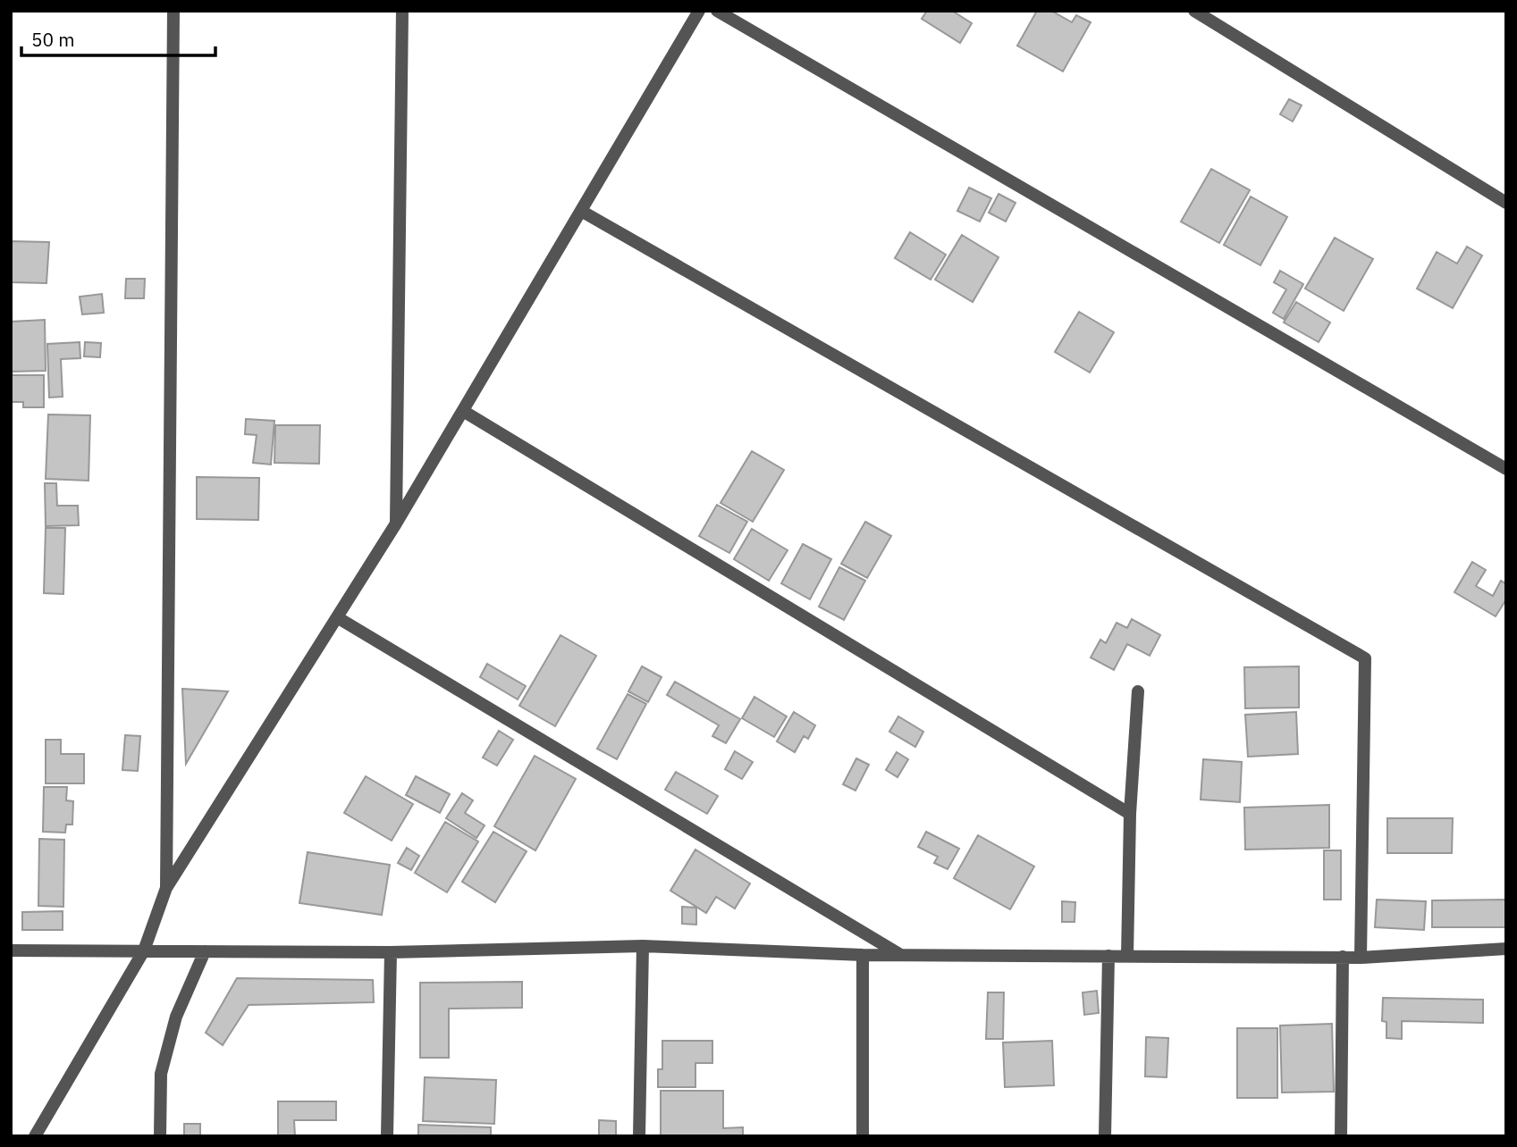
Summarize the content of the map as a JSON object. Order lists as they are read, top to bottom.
{
  "scale_bar": "50 m"
}
